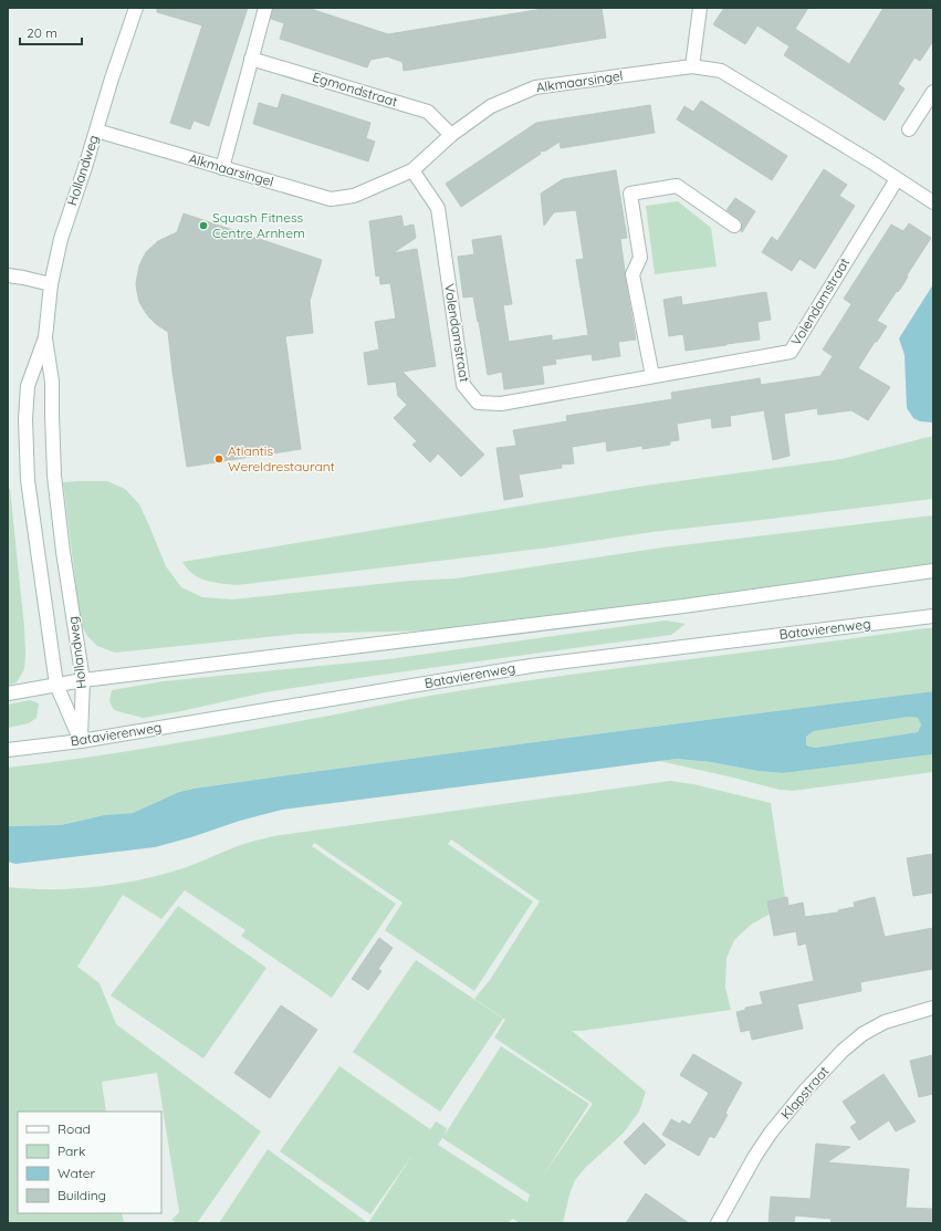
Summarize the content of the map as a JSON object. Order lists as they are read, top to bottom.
{
  "streets": {
    "street": [
      "Alkmaarsingel",
      "Egmondstraat",
      "Hollandweg",
      "Volendamstraat",
      "Batavierenweg",
      "Klapstraat"
    ]
  },
  "crossings": [
    ["Alkmaarsingel", "Egmondstraat"],
    ["Alkmaarsingel", "Hollandweg"],
    ["Alkmaarsingel", "Volendamstraat"],
    ["Hollandweg", "Batavierenweg"]
  ],
  "places": ["Squash Fitness Centre Arnhem", "Atlantis Wereldrestaurant"],
  "legend": [
    "Road",
    "Park",
    "Water",
    "Building"
  ],
  "scale_bar": "20 m"
}
